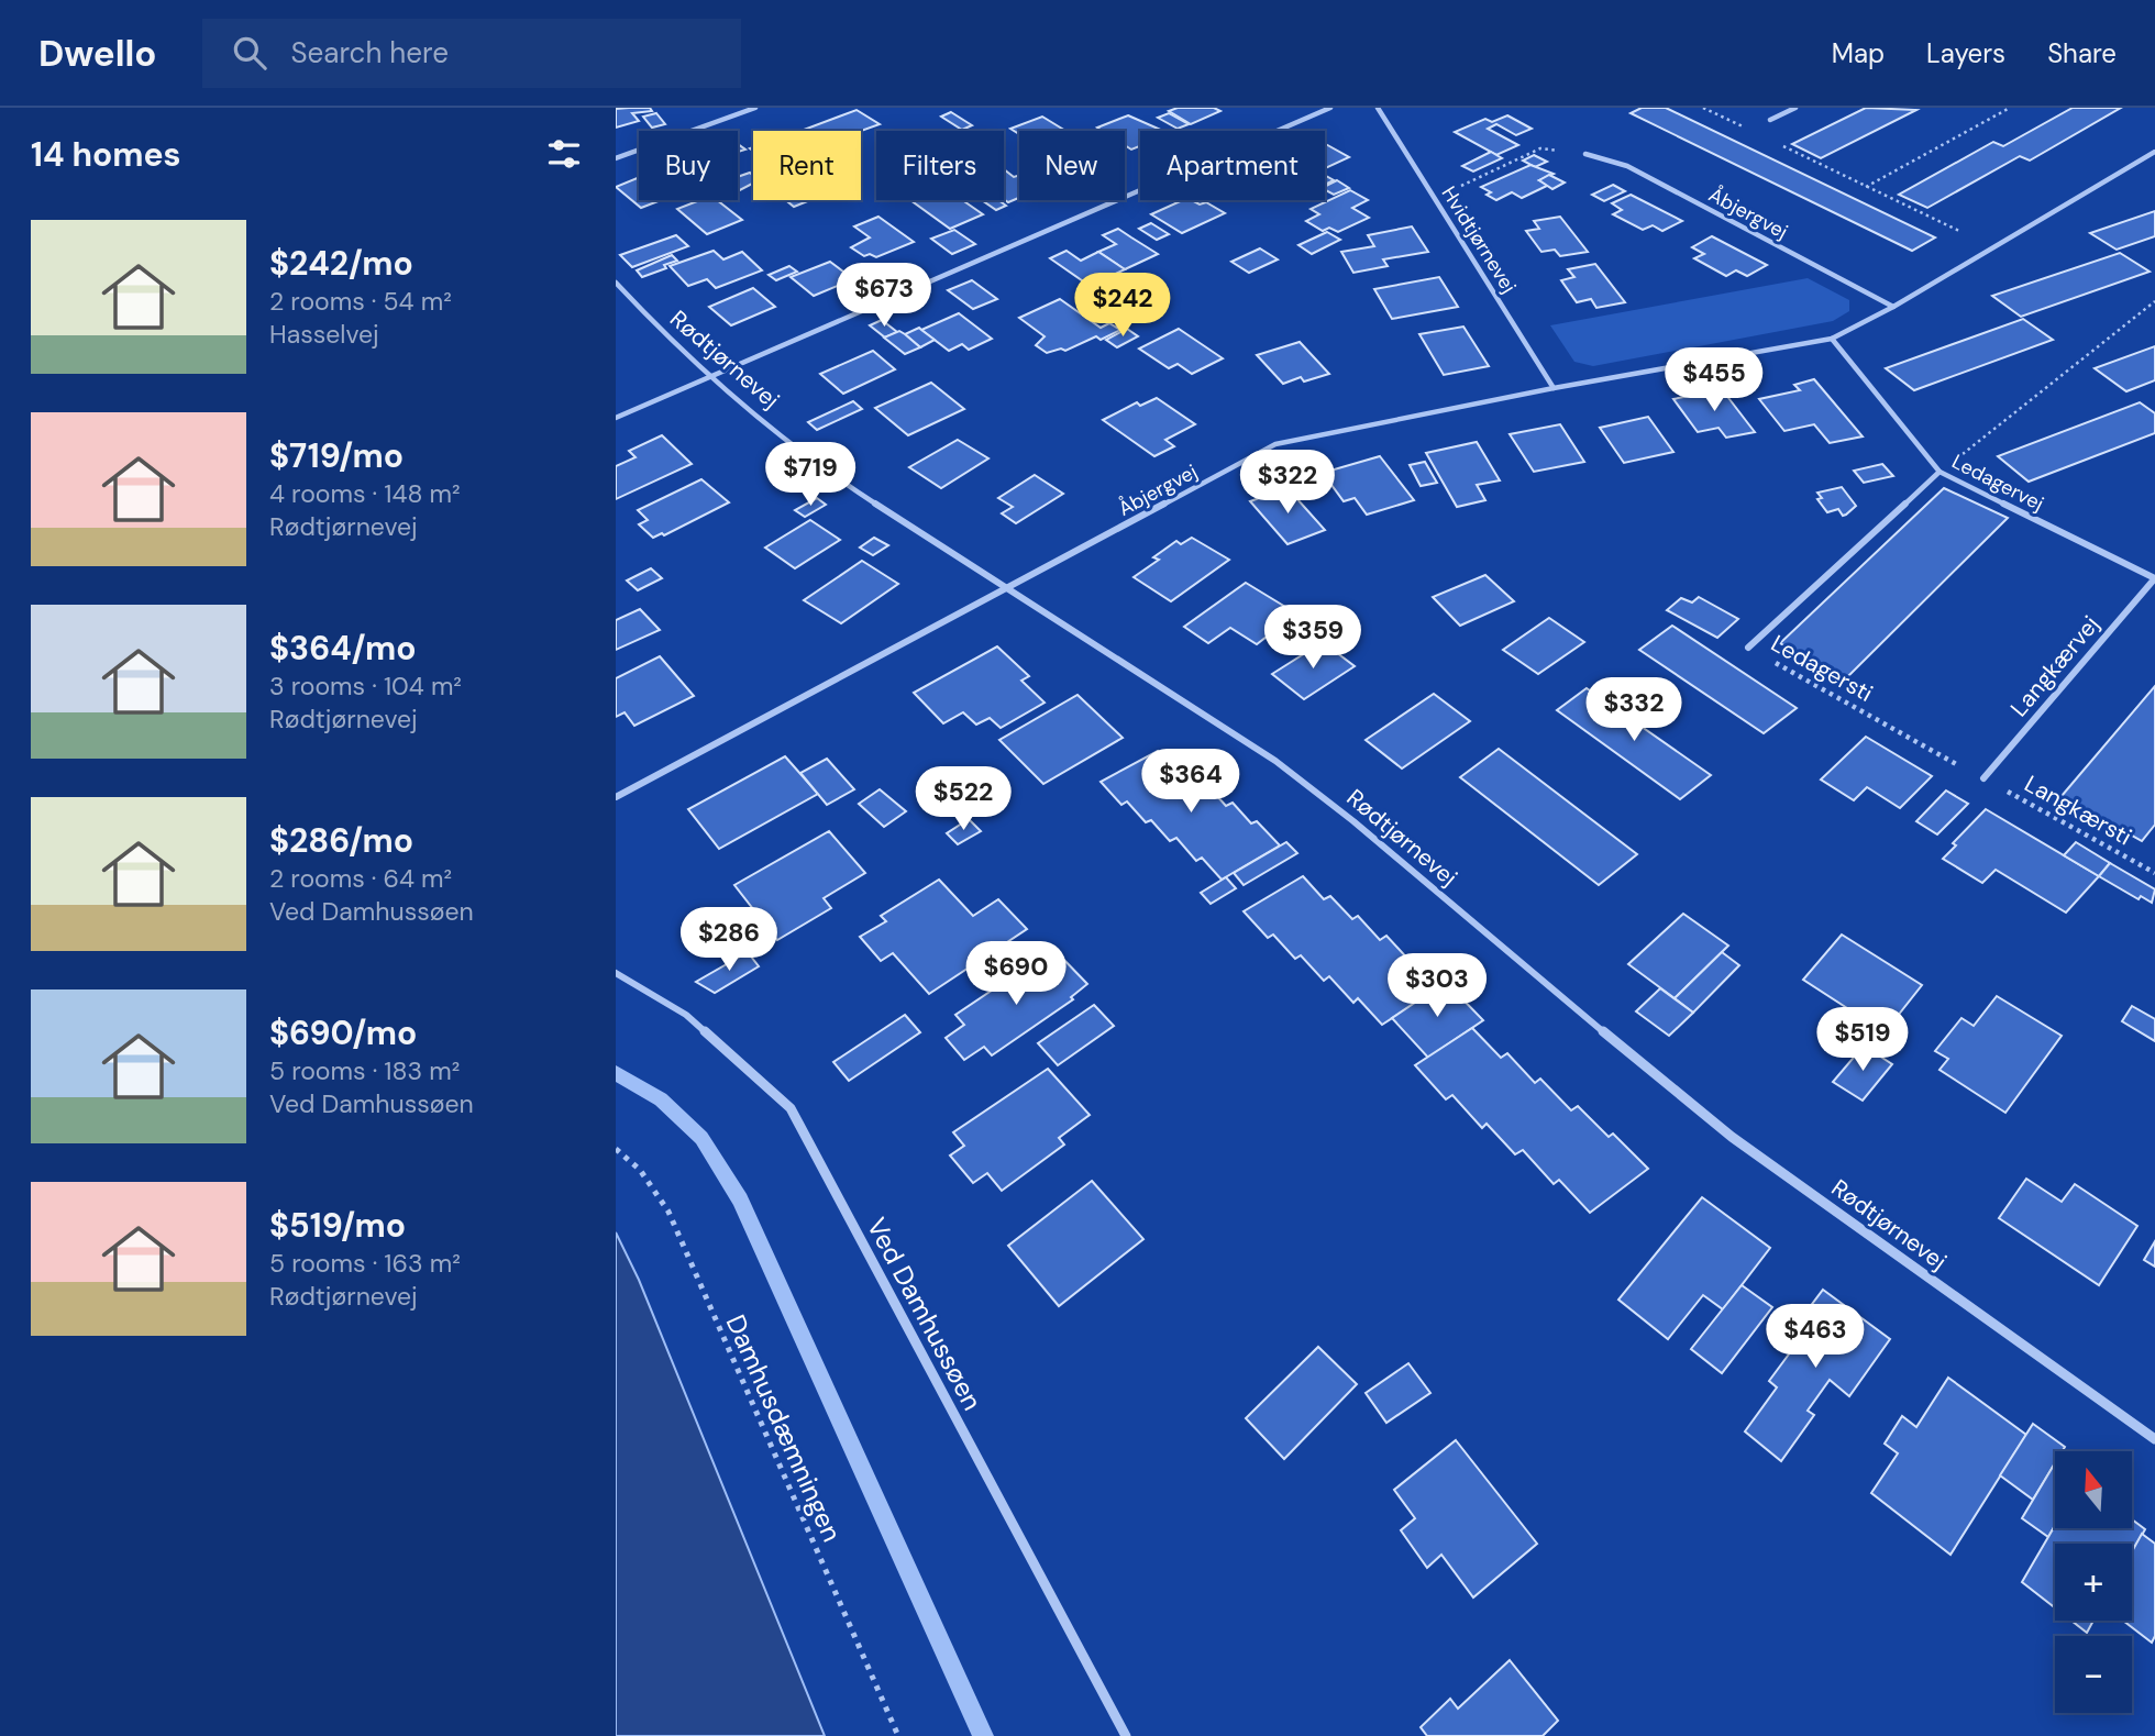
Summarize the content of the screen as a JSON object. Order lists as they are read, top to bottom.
{
  "streets": {
    "street": [
      "Åbjergvej",
      "Hvidtjørnevej",
      "Rødtjørnevej",
      "Ledagervej",
      "Langkærvej",
      "Ledagersti",
      "Ved Damhussøen"
    ],
    "path": ["Langkærsti", "Damhusdæmningen"]
  },
  "crossings": [
    ["Åbjergvej", "Hvidtjørnevej"],
    ["Åbjergvej", "Rødtjørnevej"],
    ["Åbjergvej", "Ledagervej"],
    ["Ledagervej", "Langkærvej"],
    ["Ledagervej", "Ledagersti"],
    ["Langkærvej", "Ledagersti"],
    ["Langkærvej", "Langkærsti"],
    ["Ledagersti", "Langkærsti"]
  ],
  "north": "top",
  "page": {
    "header": "Dwello",
    "search": "Search here",
    "nav": ["Map", "Layers", "Share"],
    "heading": "14 homes",
    "chip": [
      "Buy",
      "Rent",
      "Filters",
      "New",
      "Apartment"
    ],
    "list": [
      {
        "name": "$242/mo",
        "note": "2 rooms · 54 m² · Hasselvej"
      },
      {
        "name": "$719/mo",
        "note": "4 rooms · 148 m² · Rødtjørnevej"
      },
      {
        "name": "$364/mo",
        "note": "3 rooms · 104 m² · Rødtjørnevej"
      },
      {
        "name": "$286/mo",
        "note": "2 rooms · 64 m² · Ved Damhussøen"
      },
      {
        "name": "$690/mo",
        "note": "5 rooms · 183 m² · Ved Damhussøen"
      },
      {
        "name": "$519/mo",
        "note": "5 rooms · 163 m² · Rødtjørnevej"
      }
    ],
    "price": [
      "$673",
      "$242",
      "$455",
      "$719",
      "$322",
      "$359",
      "$332",
      "$364",
      "$522",
      "$286",
      "$690",
      "$303",
      "$519",
      "$463"
    ],
    "map_buttons": ["+", "−"]
  }
}
